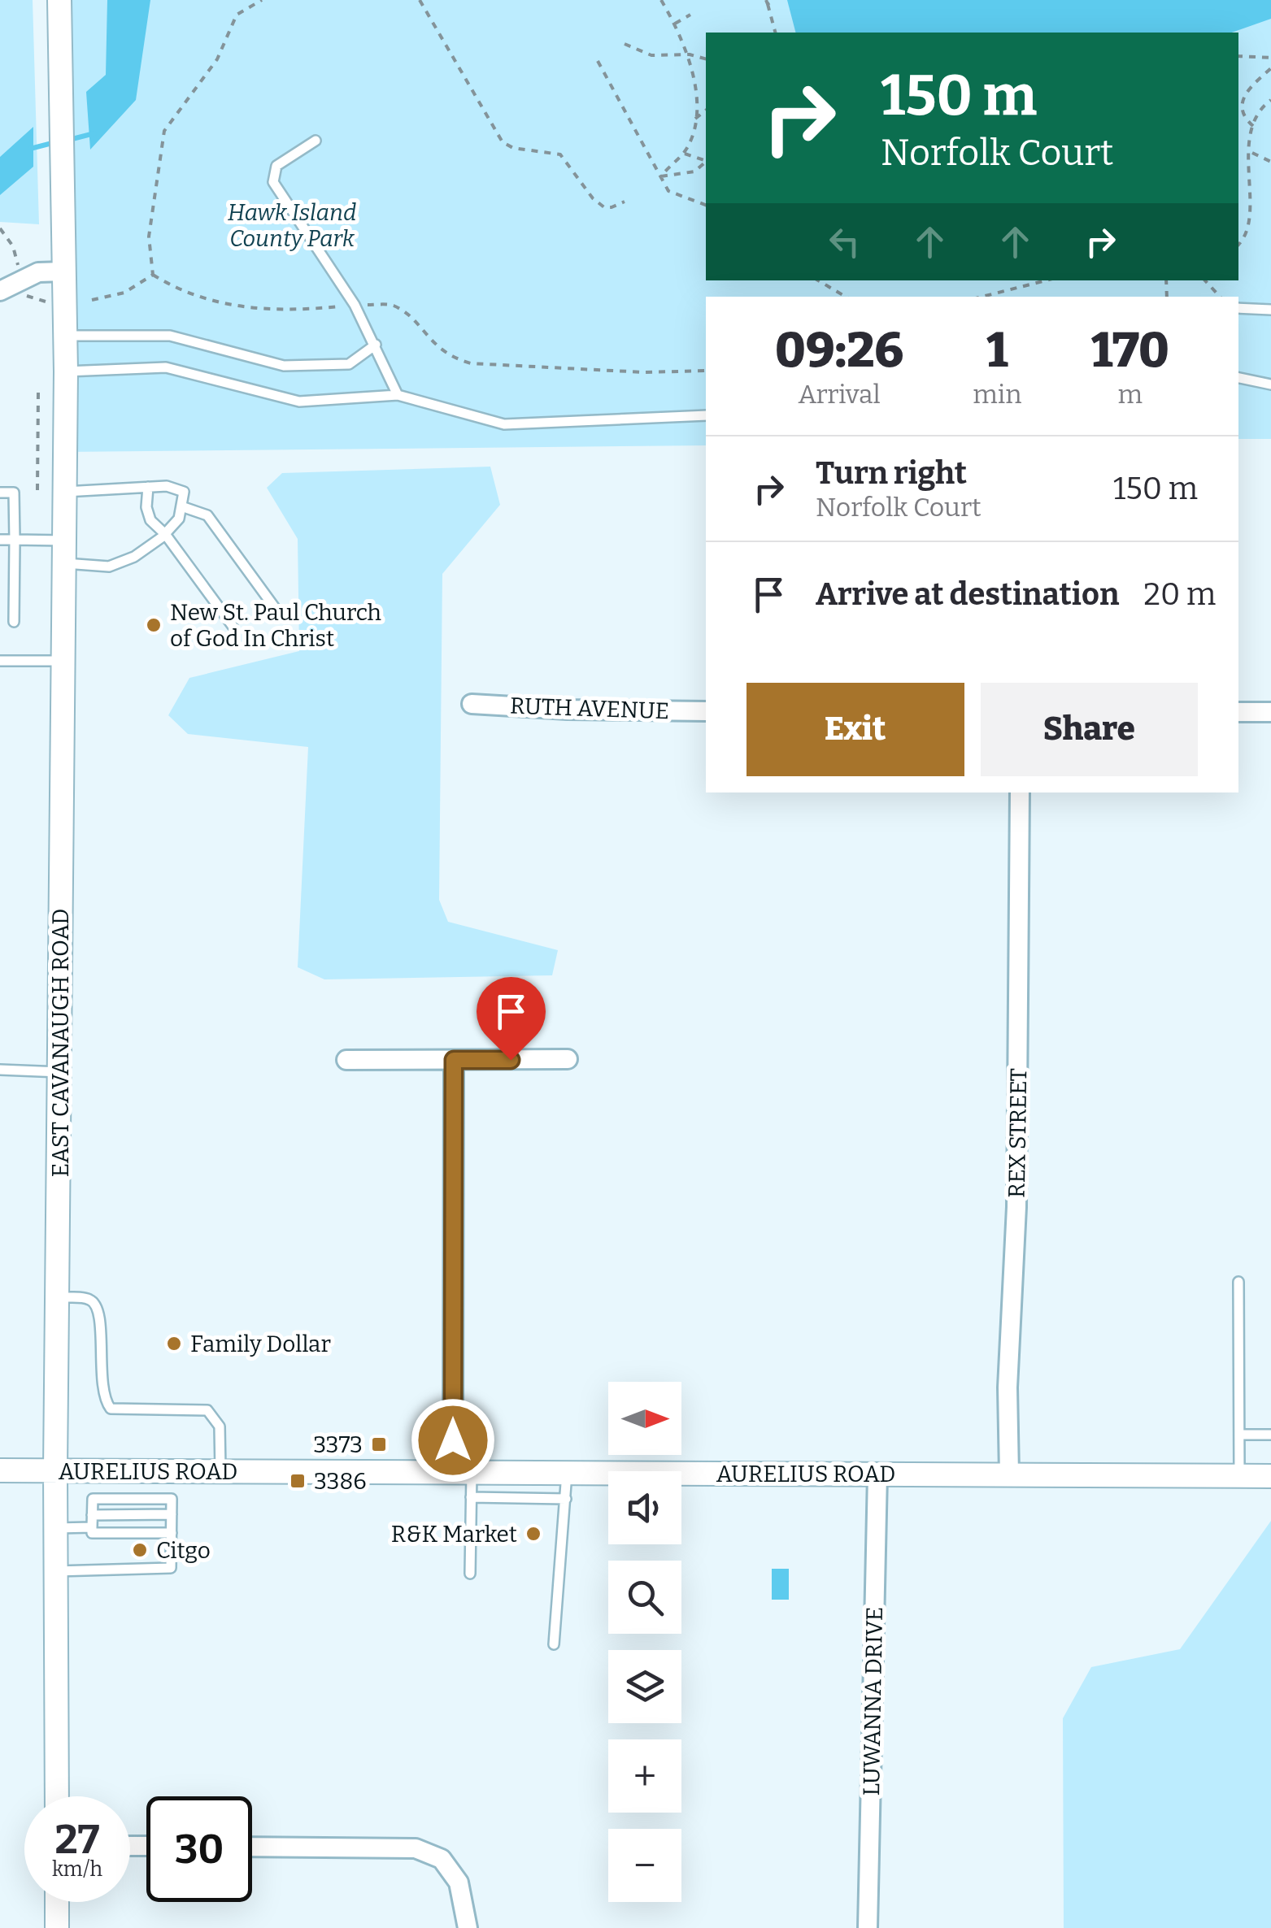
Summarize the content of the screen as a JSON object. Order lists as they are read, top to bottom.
{
  "streets": {
    "street": [
      "RUTH AVENUE",
      "EAST CAVANAUGH ROAD",
      "REX STREET",
      "AURELIUS ROAD",
      "LUWANNA DRIVE"
    ]
  },
  "crossings": [
    ["EAST CAVANAUGH ROAD", "AURELIUS ROAD"],
    ["REX STREET", "AURELIUS ROAD"],
    ["AURELIUS ROAD", "LUWANNA DRIVE"]
  ],
  "parks": ["Hawk Island County Park"],
  "places": {
    "other": [
      "New St. Paul Church of God In Christ",
      "Family Dollar",
      "R&K Market",
      "Citgo"
    ],
    "transit": ["3373", "3386"]
  },
  "north": "right",
  "page": {
    "turn": ["150 m", "Norfolk Court"],
    "eta": [
      "09:26",
      "Arrival",
      "1",
      "min",
      "170",
      "m"
    ],
    "list": [
      {
        "name": "Turn right",
        "note": "Norfolk Court",
        "value": "150 m"
      },
      {
        "name": "Arrive at destination",
        "value": "20 m"
      }
    ],
    "buttons": ["Exit", "Share"],
    "map_buttons": ["+", "−"],
    "speed": "27 km/h",
    "limit": "30"
  }
}
